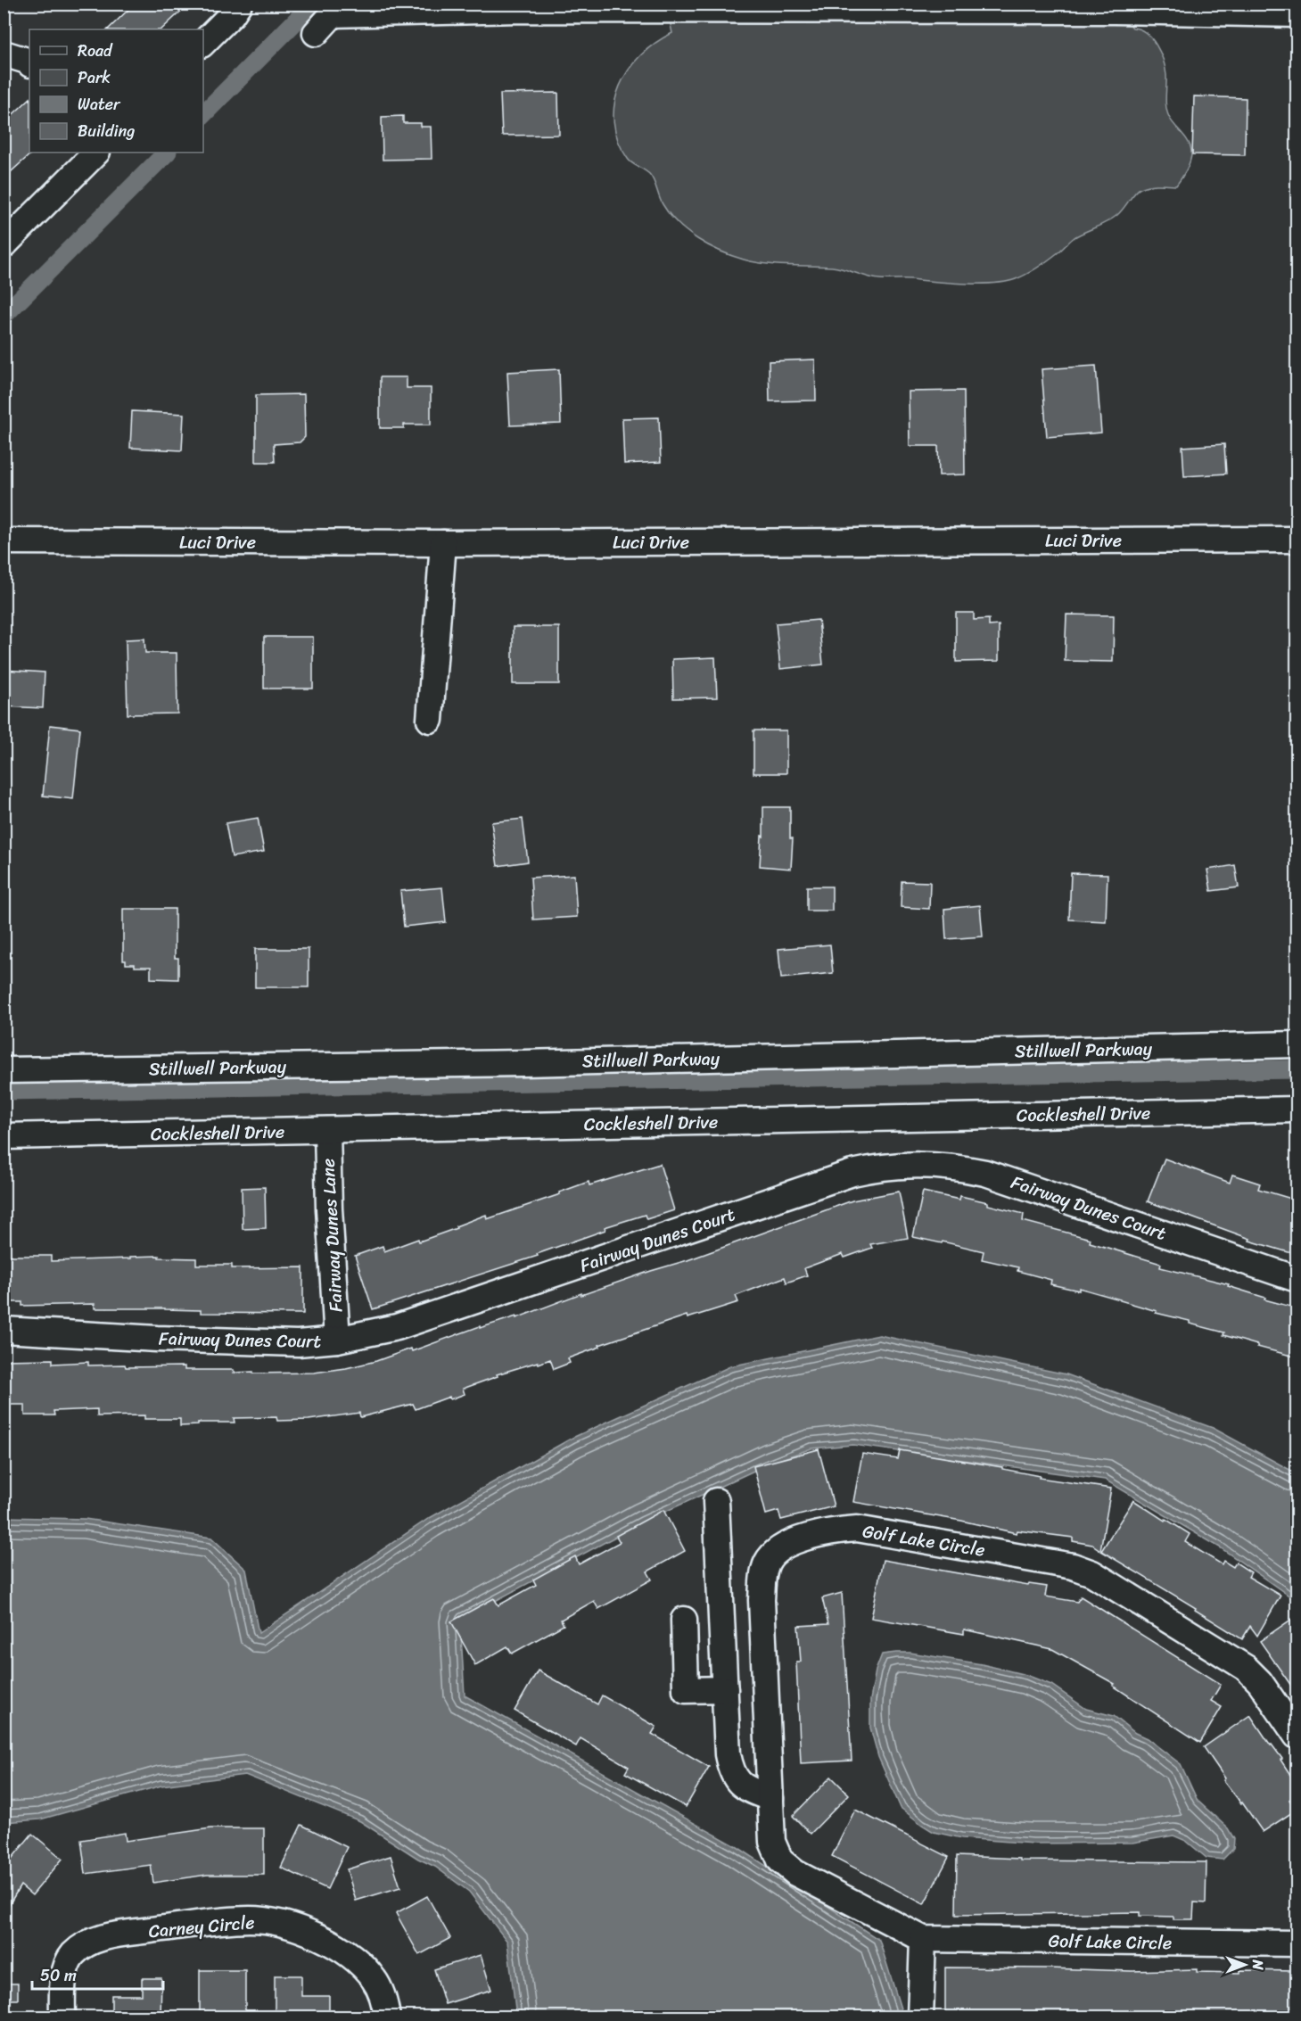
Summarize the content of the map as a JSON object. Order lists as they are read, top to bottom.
{
  "streets": {
    "street": [
      "Luci Drive",
      "Stillwell Parkway",
      "Cockleshell Drive",
      "Fairway Dunes Court",
      "Fairway Dunes Lane",
      "Golf Lake Circle",
      "Carney Circle"
    ]
  },
  "crossings": [
    ["Cockleshell Drive", "Fairway Dunes Lane"],
    ["Fairway Dunes Court", "Fairway Dunes Lane"]
  ],
  "legend": [
    "Road",
    "Park",
    "Water",
    "Building"
  ],
  "scale_bar": "50 m",
  "north": "right"
}
